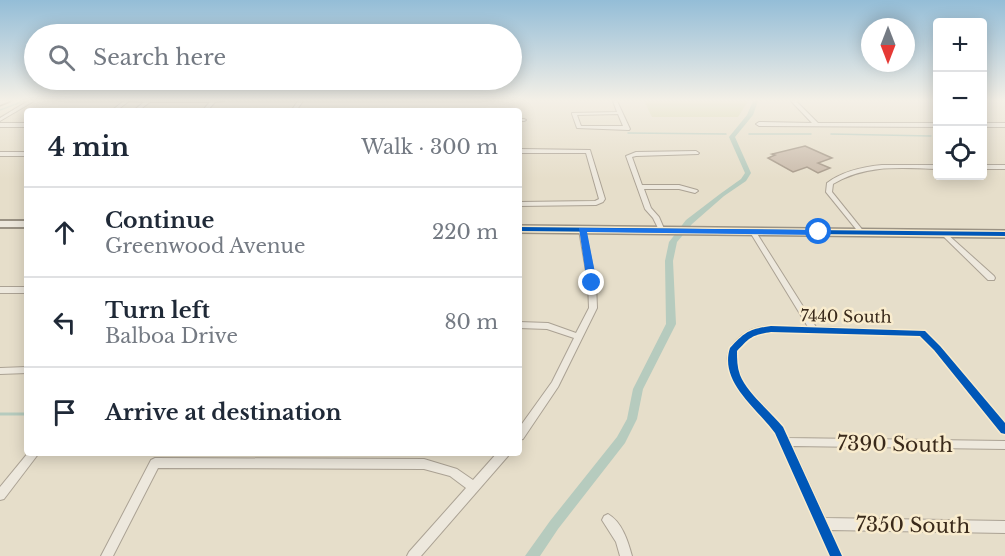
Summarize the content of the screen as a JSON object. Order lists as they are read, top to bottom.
{
  "streets": {
    "street": ["7440 South", "7390 South", "7350 South"]
  },
  "crossings": [
    ["7440 South", "7390 South"],
    ["7440 South", "7350 South"]
  ],
  "north": "bottom",
  "page": {
    "map_buttons": ["+", "−"],
    "search": "Search here",
    "heading": ["4 min", "Walk · 300 m"],
    "list": [
      ["Continue", "Greenwood Avenue", "220 m"],
      ["Turn left", "Balboa Drive", "80 m"],
      "Arrive at destination"
    ]
  }
}
